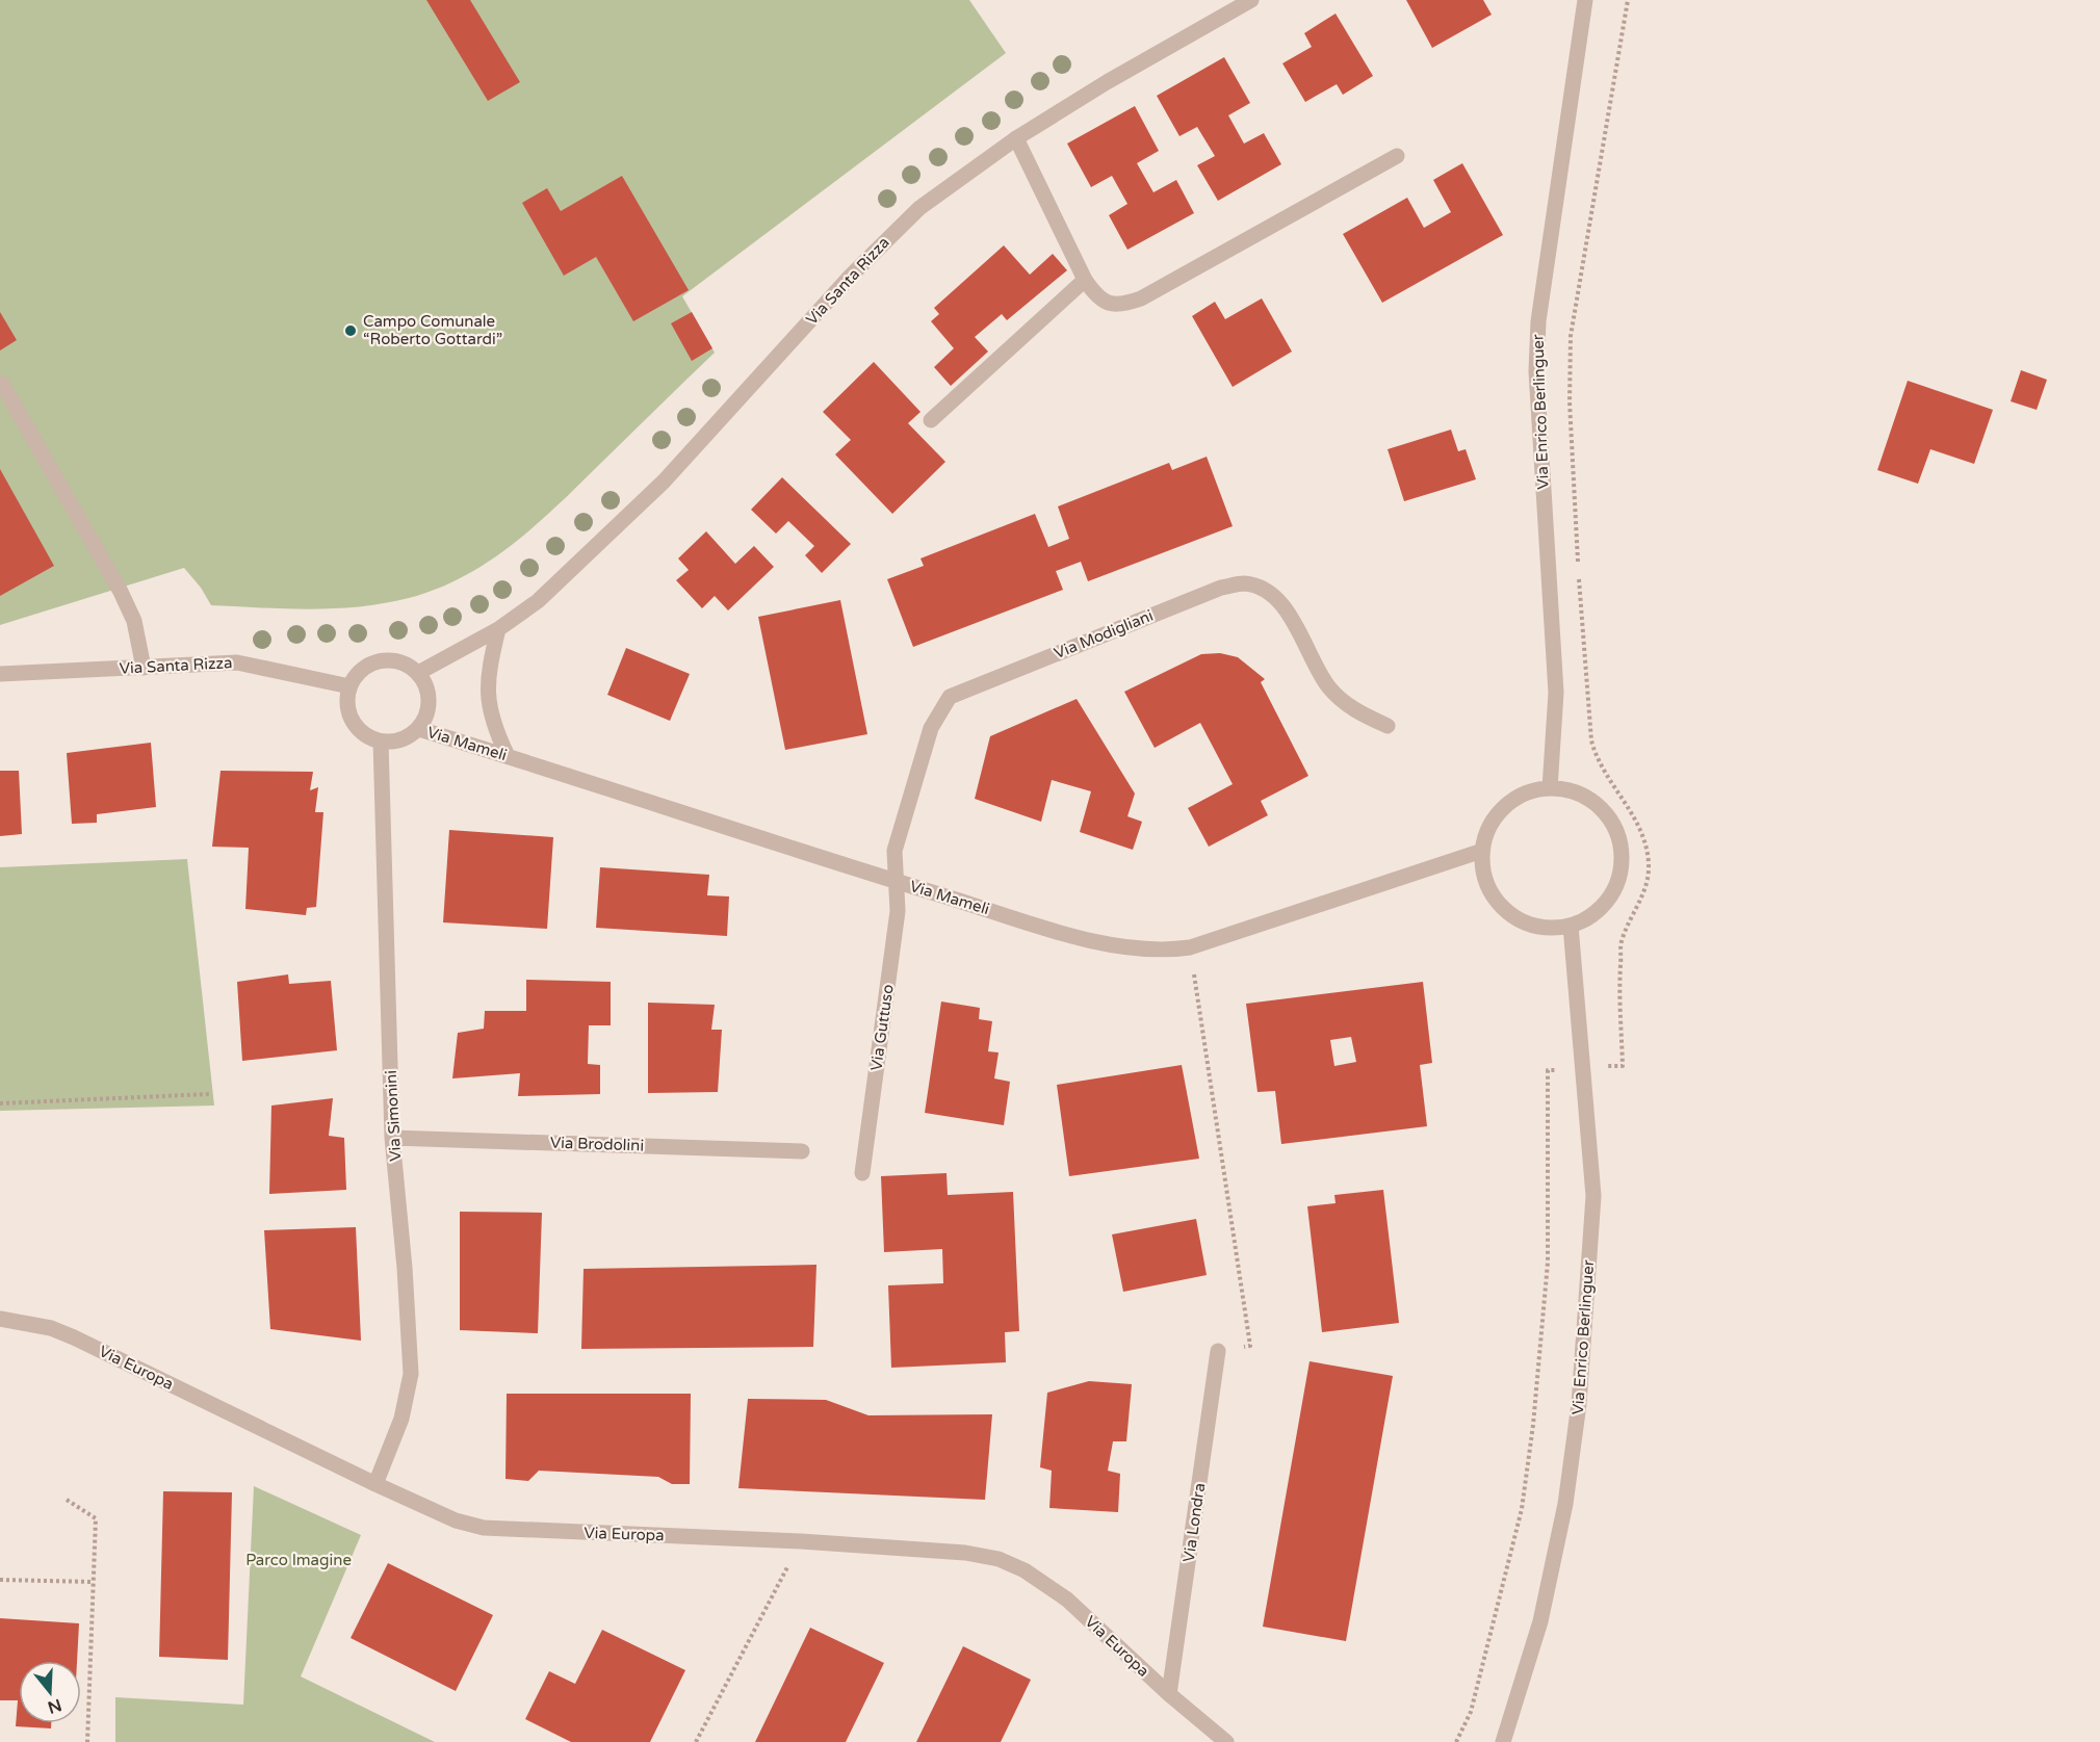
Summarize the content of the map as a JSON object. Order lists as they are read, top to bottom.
{
  "streets": {
    "street": [
      "Via Santa Rizza",
      "Via Enrico Berlinguer",
      "Via Modigliani",
      "Via Mameli",
      "Via Guttuso",
      "Via Simonini",
      "Via Brodolini",
      "Via Europa",
      "Via Londra"
    ]
  },
  "crossings": [
    ["Via Santa Rizza", "Via Mameli"],
    ["Via Santa Rizza", "Via Simonini"],
    ["Via Enrico Berlinguer", "Via Mameli"],
    ["Via Modigliani", "Via Mameli"],
    ["Via Modigliani", "Via Guttuso"],
    ["Via Mameli", "Via Guttuso"],
    ["Via Mameli", "Via Simonini"],
    ["Via Simonini", "Via Brodolini"],
    ["Via Simonini", "Via Europa"],
    ["Via Europa", "Via Londra"]
  ],
  "parks": ["Parco Imagine"],
  "places": ["Campo Comunale “Roberto Gottardi”"],
  "north": "bottom"
}
